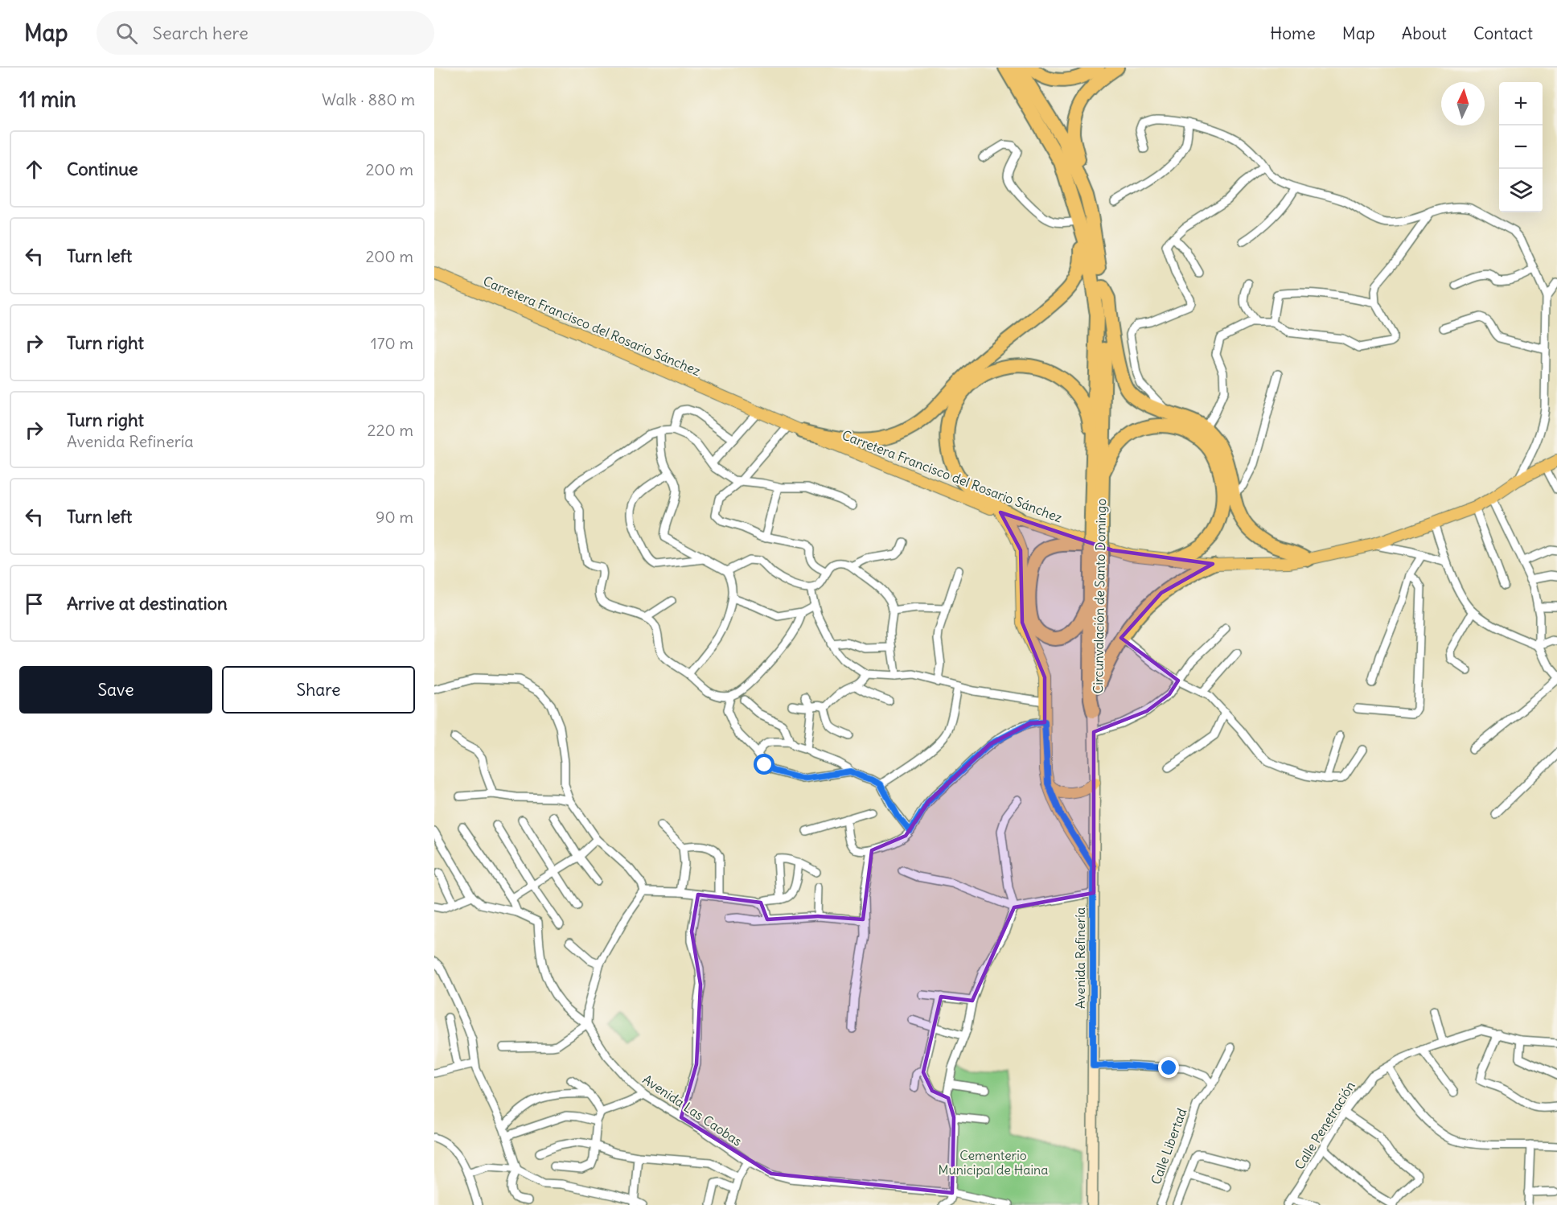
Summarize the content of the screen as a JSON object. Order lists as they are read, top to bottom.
{
  "streets": {
    "highway": ["Circunvalación de Santo Domingo"],
    "main road": ["Carretera Francisco del Rosario Sánchez", "Avenida Refinería"],
    "street": ["Avenida Las Caobas", "Calle Penetración", "Calle Libertad"]
  },
  "crossings": [
    ["Circunvalación de Santo Domingo", "Avenida Refinería"]
  ],
  "parks": ["Cementerio Municipal de Haina"],
  "north": "top",
  "page": {
    "header": "Map",
    "search": "Search here",
    "nav": [
      "Home",
      "Map",
      "About",
      "Contact"
    ],
    "heading": ["11 min", "Walk · 880 m"],
    "map_buttons": ["+", "−"],
    "list": [
      ["Continue", "200 m"],
      ["Turn left", "200 m"],
      ["Turn right", "170 m"],
      ["Turn right", "Avenida Refinería", "220 m"],
      ["Turn left", "90 m"],
      "Arrive at destination"
    ],
    "buttons": ["Save", "Share"]
  }
}
